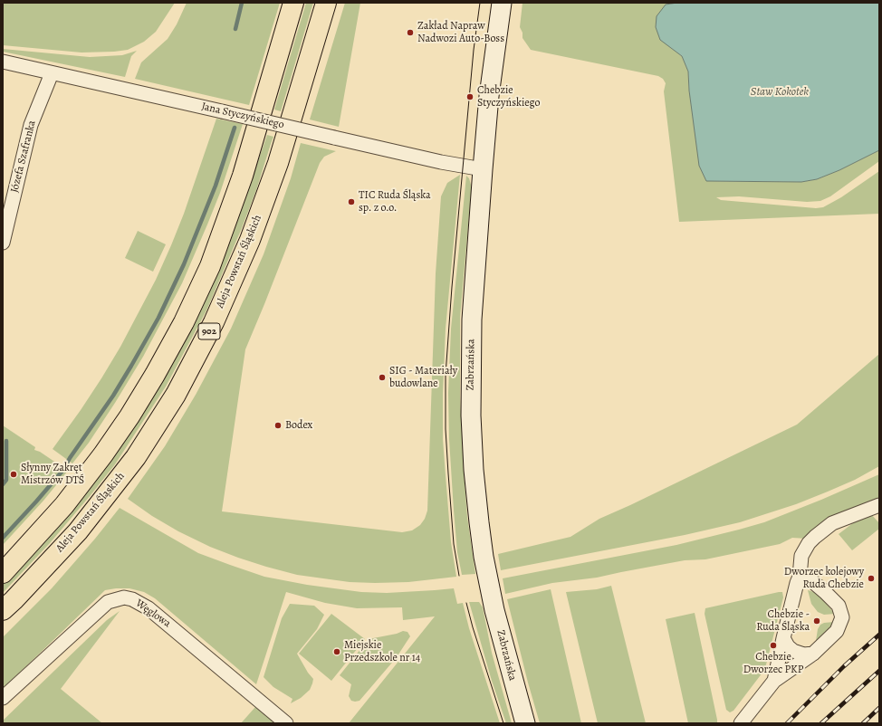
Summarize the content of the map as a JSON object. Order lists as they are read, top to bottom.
{
  "streets": {
    "main road": ["Aleja Powstań Śląskich", "902", "Zabrzańska"],
    "street": ["Jana Styczyńskiego", "Józefa Szafranka", "Węglowa"]
  },
  "crossings": [
    ["Jana Styczyńskiego", "Józefa Szafranka"],
    ["Jana Styczyńskiego", "Zabrzańska"]
  ],
  "water": ["Staw Kokotek"],
  "places": [
    "Zakład Napraw Nadwozi Auto-Boss",
    "Chebzie Styczyńskiego",
    "TIC Ruda Śląska sp. z o.o.",
    "SIG - Materiały budowlane",
    "Bodex",
    "Słynny Zakręt Mistrzów DTŚ",
    "Dworzec kolejowy Ruda Chebzie",
    "Chebzie - Ruda Śląska",
    "Chebzie Dworzec PKP",
    "Miejskie Przedszkole nr 14"
  ]
}
